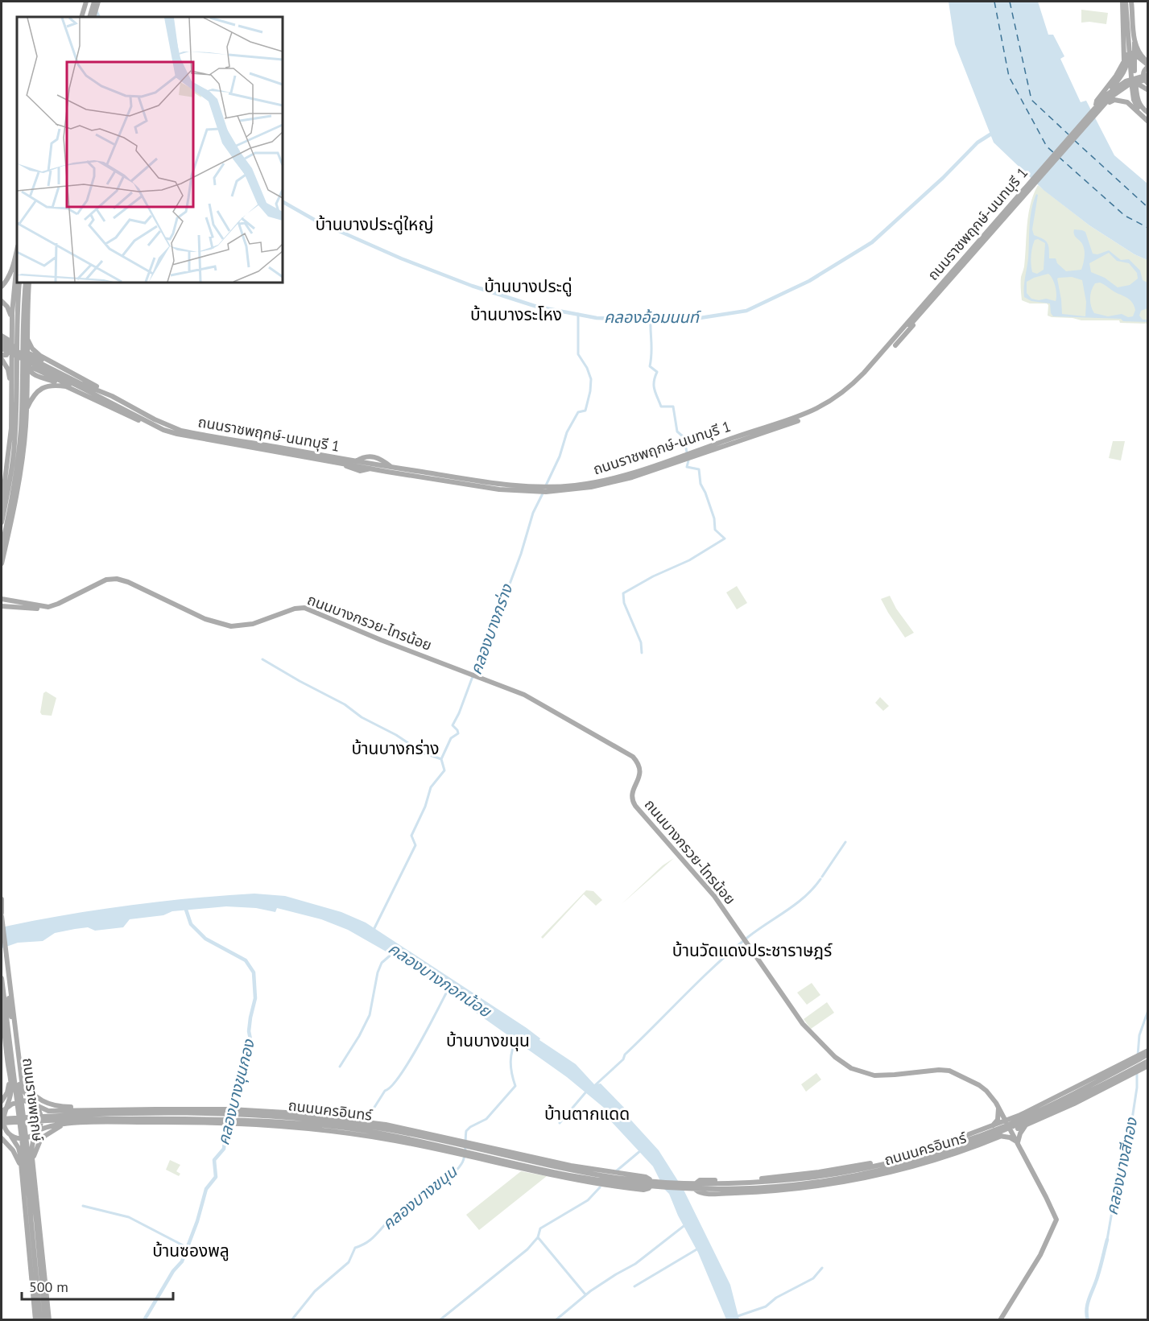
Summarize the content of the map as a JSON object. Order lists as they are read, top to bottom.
{
  "streets": {
    "main road": [
      "ถนนราชพฤกษ์-นนทบุรี 1",
      "ถนนบางกรวย-ไทรน้อย",
      "ถนนราชพฤกษ์",
      "ถนนนครอินทร์"
    ]
  },
  "crossings": [
    ["ถนนบางกรวย-ไทรน้อย", "ถนนนครอินทร์"]
  ],
  "districts": [
    "บ้านบางประดู่ใหญ่",
    "บ้านบางประดู่",
    "บ้านบางระโหง",
    "บ้านบางกร่าง",
    "บ้านวัดแดงประชาราษฎร์",
    "บ้านบางขนุน",
    "บ้านตากแดด",
    "บ้านซองพลู"
  ],
  "water": [
    "คลองอ้อมนนท์",
    "คลองบางกร่าง",
    "คลองบางกอกน้อย",
    "คลองบางขุนกอง",
    "คลองบางสีทอง",
    "คลองบางขนุน"
  ],
  "scale_bar": "500 m"
}
